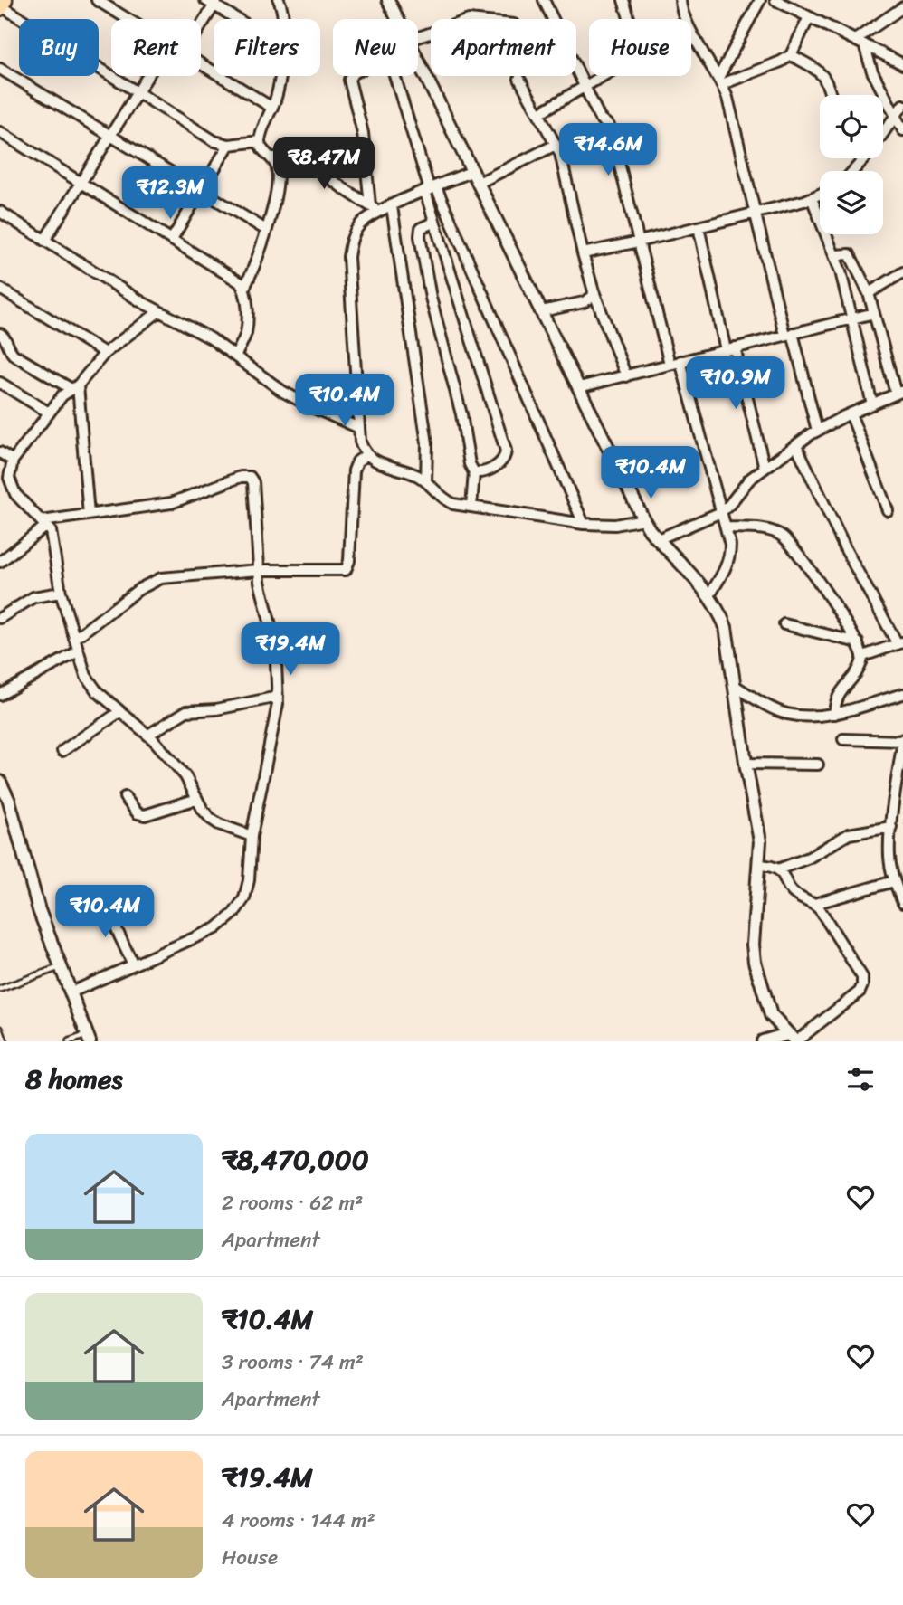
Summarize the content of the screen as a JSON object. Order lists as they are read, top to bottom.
{
  "page": {
    "chip": [
      "Buy",
      "Rent",
      "Filters",
      "New",
      "Apartment",
      "House"
    ],
    "price": [
      "₹14.6M",
      "₹8.47M",
      "₹12.3M",
      "₹10.9M",
      "₹10.4M",
      "₹10.4M",
      "₹19.4M",
      "₹10.4M"
    ],
    "heading": "8 homes",
    "list": [
      {
        "name": "₹8,470,000",
        "note": "2 rooms · 62 m² · Apartment"
      },
      {
        "name": "₹10.4M",
        "note": "3 rooms · 74 m² · Apartment"
      },
      {
        "name": "₹19.4M",
        "note": "4 rooms · 144 m² · House"
      }
    ]
  }
}
